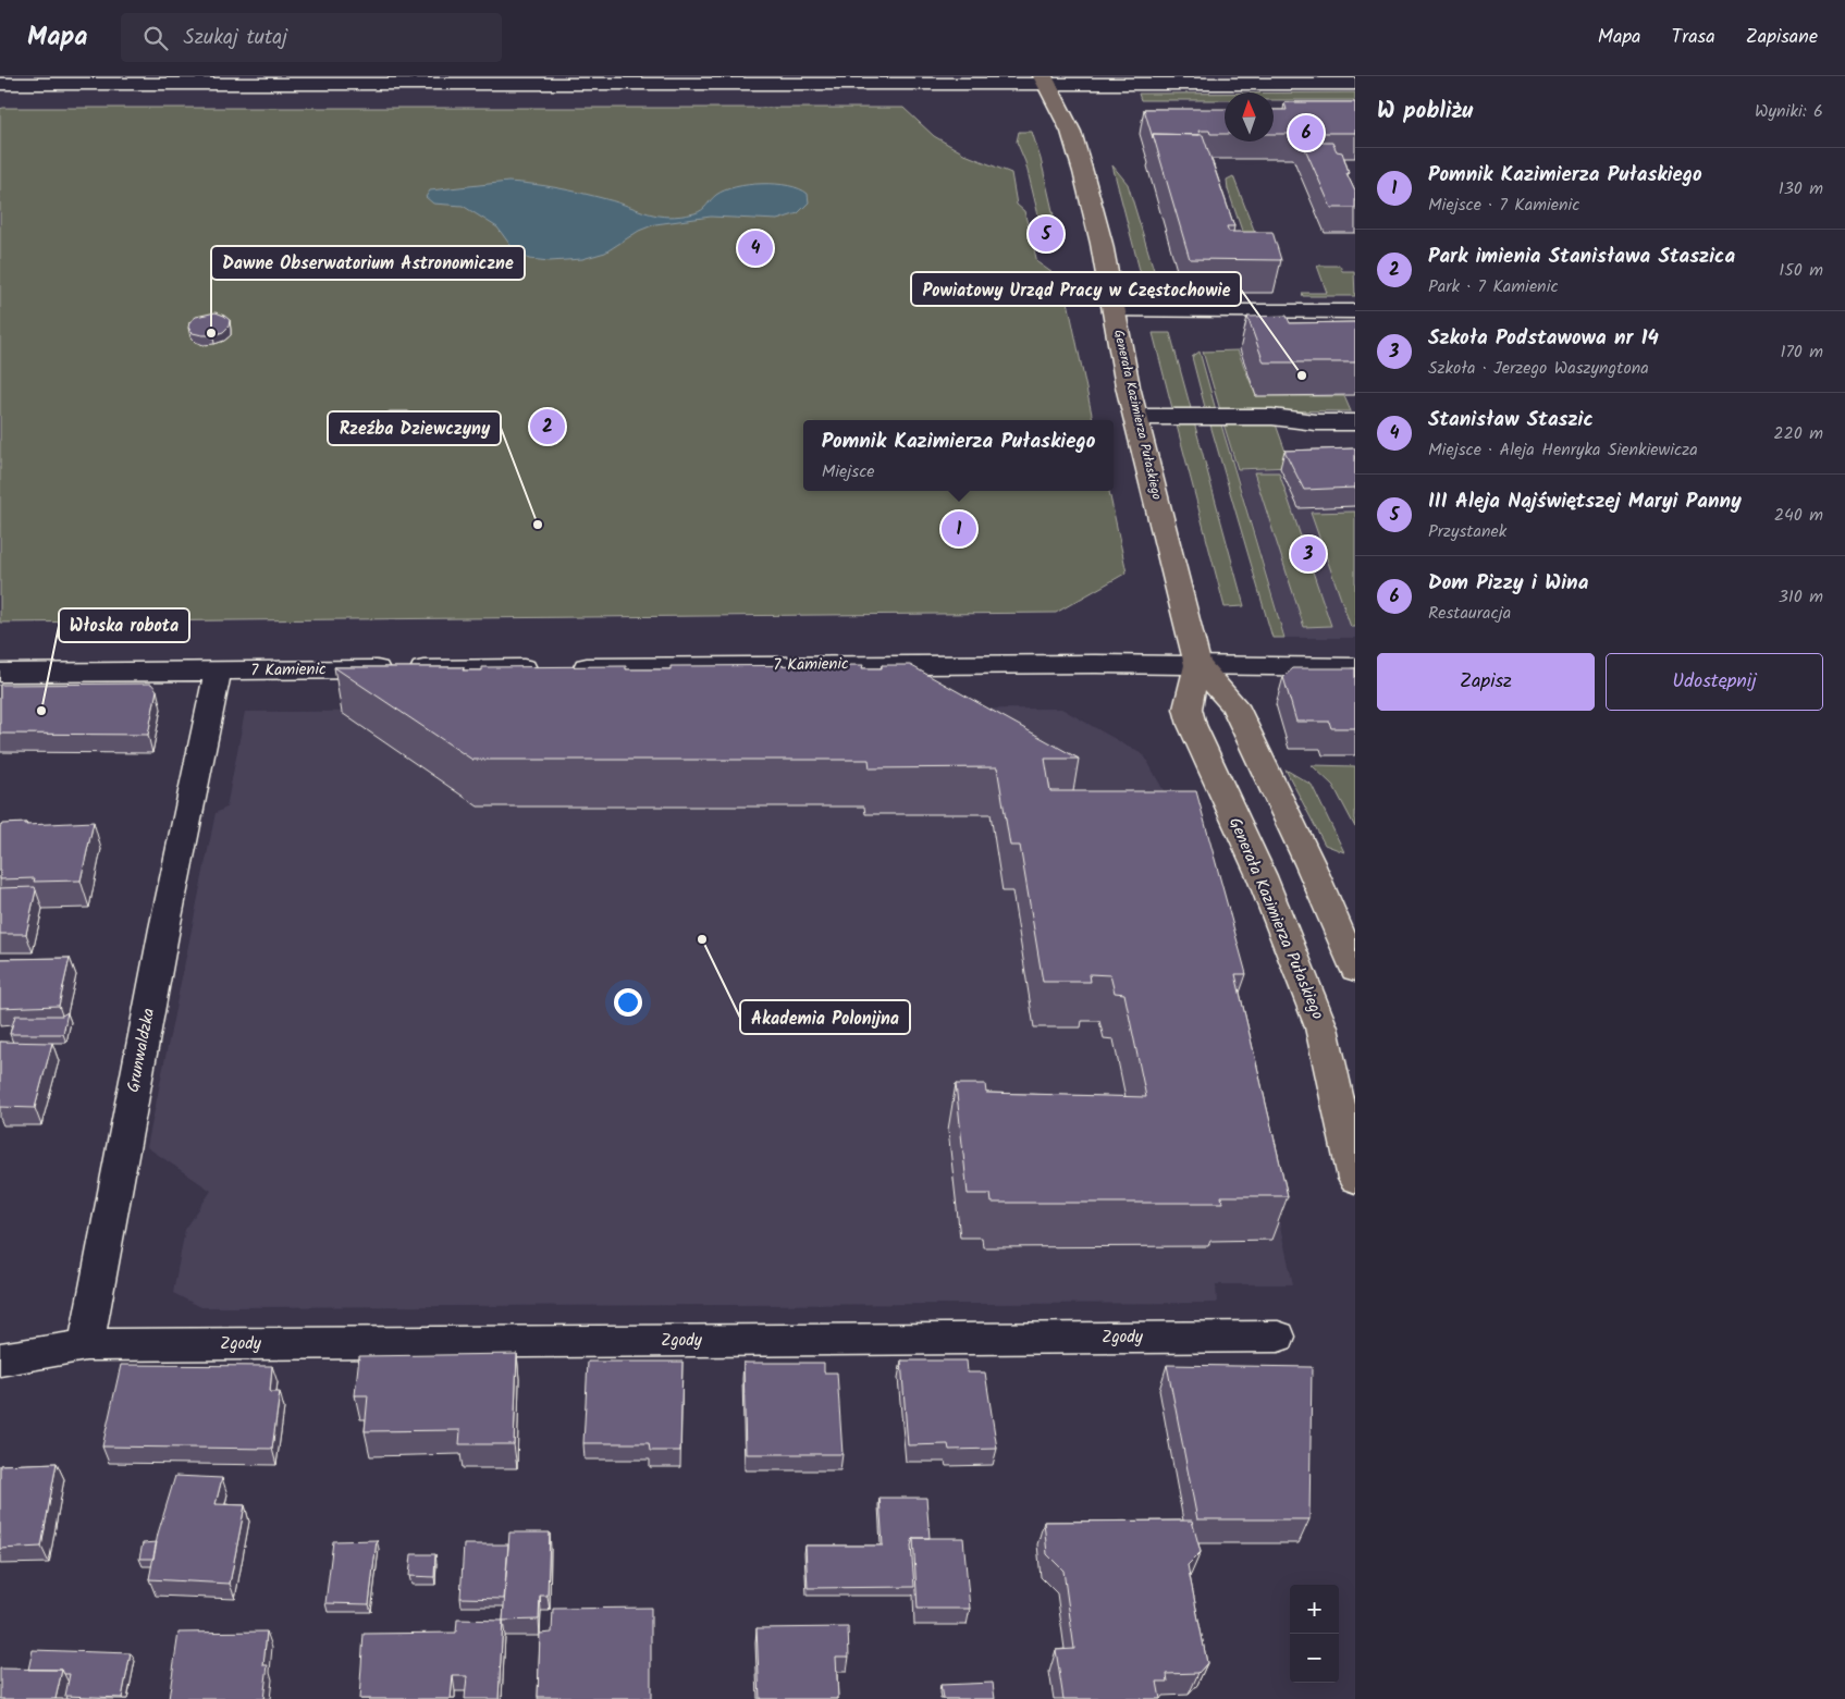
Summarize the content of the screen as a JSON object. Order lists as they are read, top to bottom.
{
  "streets": {
    "main road": ["Generała Kazimierza Pułaskiego"],
    "street": ["7 Kamienic", "Grunwaldzka", "Zgody"]
  },
  "crossings": [
    ["Generała Kazimierza Pułaskiego", "7 Kamienic"],
    ["7 Kamienic", "Grunwaldzka"],
    ["Grunwaldzka", "Zgody"]
  ],
  "places": [
    "Dawne Obserwatorium Astronomiczne",
    "Powiatowy Urząd Pracy w Częstochowie",
    "Rzeźba Dziewczyny",
    "Włoska robota",
    "Akademia Polonijna"
  ],
  "north": "top",
  "page": {
    "header": "Mapa",
    "search": "Szukaj tutaj",
    "nav": ["Mapa", "Trasa", "Zapisane"],
    "heading": ["W pobliżu", "Wyniki: 6"],
    "pins": [
      "6",
      "5",
      "4",
      "2",
      "1",
      "3"
    ],
    "list": [
      {
        "mark": "1",
        "name": "Pomnik Kazimierza Pułaskiego",
        "note": "Miejsce · 7 Kamienic",
        "value": "130 m"
      },
      {
        "mark": "2",
        "name": "Park imienia Stanisława Staszica",
        "note": "Park · 7 Kamienic",
        "value": "150 m"
      },
      {
        "mark": "3",
        "name": "Szkoła Podstawowa nr 14",
        "note": "Szkoła · Jerzego Waszyngtona",
        "value": "170 m"
      },
      {
        "mark": "4",
        "name": "Stanisław Staszic",
        "note": "Miejsce · Aleja Henryka Sienkiewicza",
        "value": "220 m"
      },
      {
        "mark": "5",
        "name": "III Aleja Najświętszej Maryi Panny",
        "note": "Przystanek",
        "value": "240 m"
      },
      {
        "mark": "6",
        "name": "Dom Pizzy i Wina",
        "note": "Restauracja",
        "value": "310 m"
      }
    ],
    "popup": ["Pomnik Kazimierza Pułaskiego", "Miejsce"],
    "buttons": ["Zapisz", "Udostępnij"],
    "map_buttons": ["+", "−"]
  }
}
